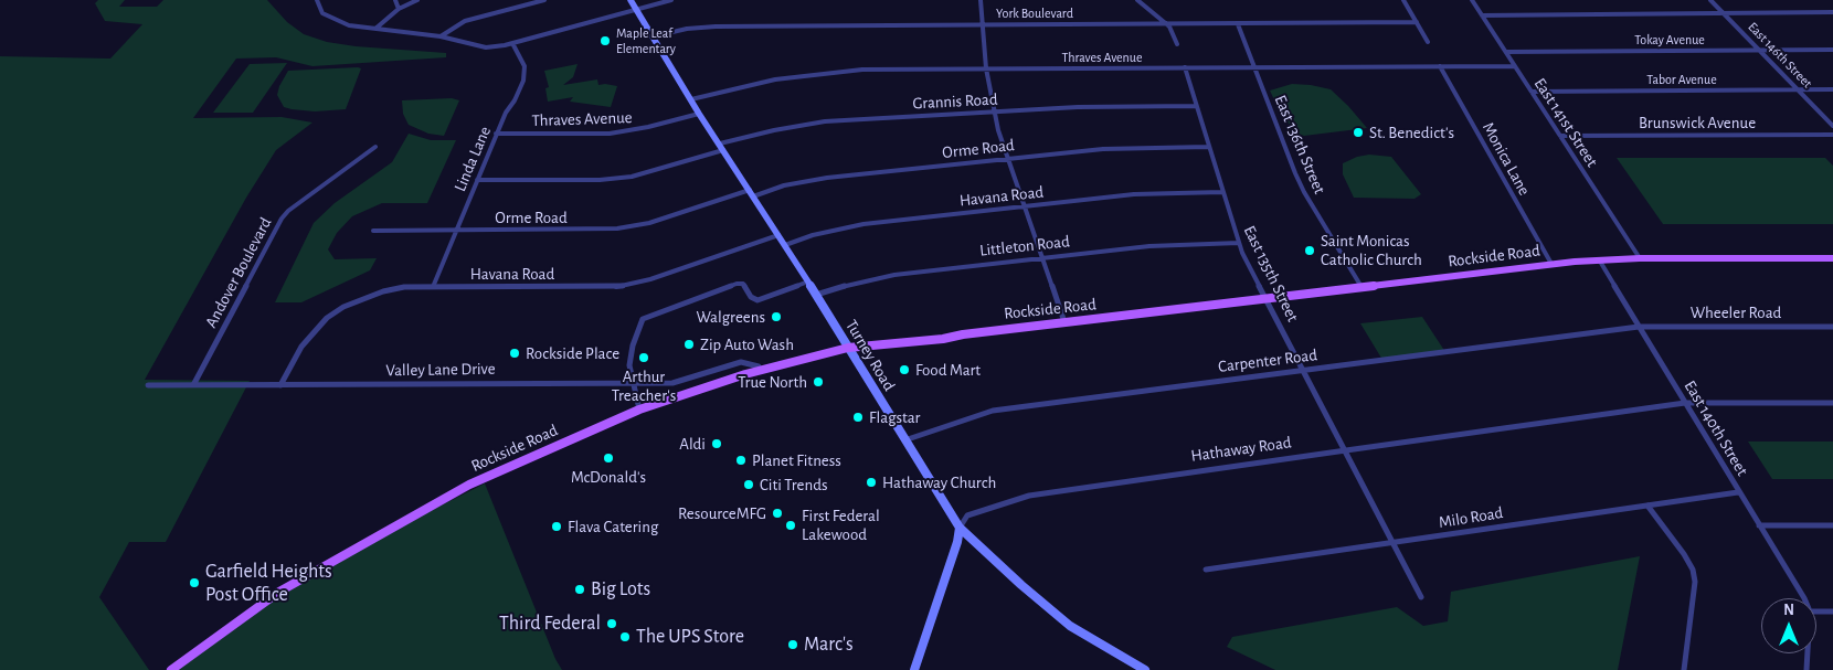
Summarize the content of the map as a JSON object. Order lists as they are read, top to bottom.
{
  "streets": {
    "main road": ["Rockside Road", "Turney Road"],
    "street": [
      "York Boulevard",
      "Tokay Avenue",
      "East 146th Street",
      "Thraves Avenue",
      "Tabor Avenue",
      "Grannis Road",
      "East 141st Street",
      "Brunswick Avenue",
      "East 136th Street",
      "Orme Road",
      "Linda Lane",
      "Monica Lane",
      "Havana Road",
      "Littleton Road",
      "Andover Boulevard",
      "East 135th Street",
      "Wheeler Road",
      "Carpenter Road",
      "Valley Lane Drive",
      "East 140th Street",
      "Hathaway Road",
      "Milo Road"
    ]
  },
  "crossings": [
    ["York Boulevard", "East 136th Street"],
    ["York Boulevard", "Turney Road"],
    ["Tokay Avenue", "East 146th Street"],
    ["Tokay Avenue", "East 141st Street"],
    ["East 146th Street", "Tabor Avenue"],
    ["Thraves Avenue", "East 141st Street"],
    ["Thraves Avenue", "East 136th Street"],
    ["Thraves Avenue", "Linda Lane"],
    ["Thraves Avenue", "Monica Lane"],
    ["Thraves Avenue", "East 135th Street"],
    ["Thraves Avenue", "Turney Road"],
    ["Tabor Avenue", "East 141st Street"],
    ["Grannis Road", "Linda Lane"],
    ["Grannis Road", "East 135th Street"],
    ["Grannis Road", "Turney Road"],
    ["East 141st Street", "Brunswick Avenue"],
    ["East 141st Street", "Rockside Road"],
    ["East 136th Street", "Rockside Road"],
    ["Orme Road", "Linda Lane"],
    ["Orme Road", "East 135th Street"],
    ["Orme Road", "Turney Road"],
    ["Linda Lane", "Havana Road"],
    ["Monica Lane", "Rockside Road"],
    ["Havana Road", "East 135th Street"],
    ["Havana Road", "Turney Road"],
    ["Havana Road", "Valley Lane Drive"],
    ["Littleton Road", "East 135th Street"],
    ["Littleton Road", "Turney Road"],
    ["Rockside Road", "East 135th Street"],
    ["Rockside Road", "Turney Road"],
    ["Rockside Road", "Valley Lane Drive"],
    ["Rockside Road", "East 140th Street"],
    ["Andover Boulevard", "Valley Lane Drive"],
    ["East 135th Street", "Carpenter Road"],
    ["East 135th Street", "Hathaway Road"],
    ["East 135th Street", "Milo Road"],
    ["Wheeler Road", "Carpenter Road"],
    ["Wheeler Road", "East 140th Street"],
    ["Turney Road", "Carpenter Road"],
    ["Turney Road", "Hathaway Road"],
    ["Carpenter Road", "East 140th Street"],
    ["East 140th Street", "Hathaway Road"],
    ["East 140th Street", "Milo Road"]
  ],
  "places": [
    "Maple Leaf Elementary",
    "St. Benedict's",
    "Saint Monicas Catholic Church",
    "Walgreens",
    "Zip Auto Wash",
    "Rockside Place",
    "Arthur Treacher's",
    "Food Mart",
    "True North",
    "Flagstar",
    "Aldi",
    "McDonald's",
    "Planet Fitness",
    "Hathaway Church",
    "Citi Trends",
    "ResourceMFG",
    "First Federal Lakewood",
    "Flava Catering",
    "Garfield Heights Post Office",
    "Big Lots",
    "Third Federal",
    "The UPS Store",
    "Marc's"
  ],
  "north": "top"
}
